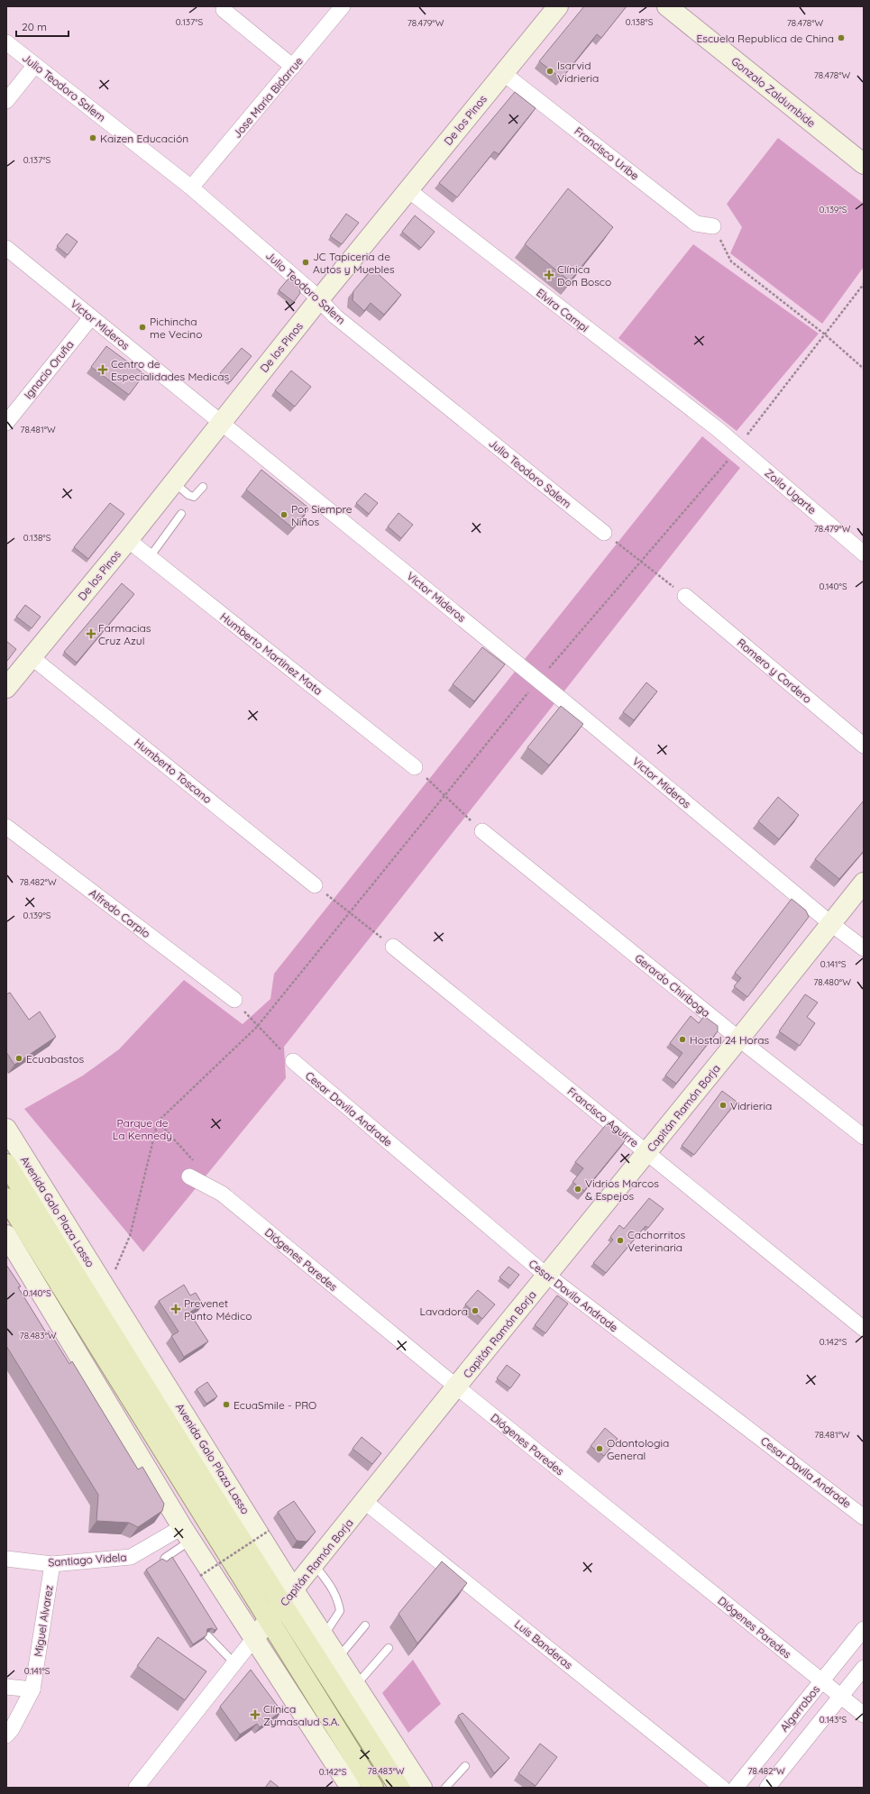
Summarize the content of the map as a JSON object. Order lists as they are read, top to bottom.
{
  "streets": {
    "main road": ["Avenida Galo Plaza Lasso"],
    "street": [
      "Julio Teodoro Salem",
      "Gonzalo Zaldumbide",
      "Jose Maria Bidarrue",
      "De los Pinos",
      "Francisco Uribe",
      "Elvira Campi",
      "Victor Mideros",
      "Ignacio Oruña",
      "Zoila Ugarte",
      "Humberto Martinez Mata",
      "Romero y Cordero",
      "Humberto Toscano",
      "Alfredo Carpio",
      "Gerardo Chiriboga",
      "Capitán Ramón Borja",
      "Cesar Davila Andrade",
      "Francisco Aguirre",
      "Diógenes Paredes",
      "Santiago Videla",
      "Miguel Alvarez",
      "Luis Banderas",
      "Algarrobos"
    ]
  },
  "crossings": [
    ["Julio Teodoro Salem", "Jose Maria Bidarrue"],
    ["Julio Teodoro Salem", "De los Pinos"],
    ["De los Pinos", "Francisco Uribe"],
    ["De los Pinos", "Elvira Campi"],
    ["De los Pinos", "Victor Mideros"],
    ["De los Pinos", "Humberto Martinez Mata"],
    ["De los Pinos", "Humberto Toscano"],
    ["Elvira Campi", "Zoila Ugarte"],
    ["Victor Mideros", "Ignacio Oruña"],
    ["Victor Mideros", "Capitán Ramón Borja"],
    ["Gerardo Chiriboga", "Capitán Ramón Borja"],
    ["Capitán Ramón Borja", "Cesar Davila Andrade"],
    ["Capitán Ramón Borja", "Francisco Aguirre"],
    ["Capitán Ramón Borja", "Avenida Galo Plaza Lasso"],
    ["Capitán Ramón Borja", "Diógenes Paredes"],
    ["Capitán Ramón Borja", "Luis Banderas"],
    ["Diógenes Paredes", "Algarrobos"],
    ["Santiago Videla", "Miguel Alvarez"]
  ],
  "parks": ["Parque de La Kennedy"],
  "places": {
    "other": [
      "Escuela Republica de China",
      "Isarvid Vidrieria",
      "Kaizen Educación",
      "JC Tapiceria de Autos y Muebles",
      "Pichincha me Vecino",
      "Por Siempre Niños",
      "Hostal 24 Horas",
      "Ecuabastos",
      "Vidrieria",
      "Vidrios Marcos & Espejos",
      "Cachorritos Veterinaria",
      "Lavadora",
      "EcuaSmile - PRO",
      "Odontologia General"
    ],
    "health": [
      "Clínica Don Bosco",
      "Centro de Especialidades Medicas",
      "Farmacias Cruz Azul",
      "Prevenet Punto Médico",
      "Clínica Zymasalud S.A."
    ]
  },
  "scale_bar": "20 m",
  "coordinates": [
    "0.137°S",
    "0.138°S",
    "78.479°W",
    "78.478°W",
    "0.139°S",
    "78.481°W",
    "0.140°S",
    "78.482°W",
    "0.141°S",
    "78.480°W",
    "78.483°W",
    "0.142°S",
    "0.143°S"
  ]
}
